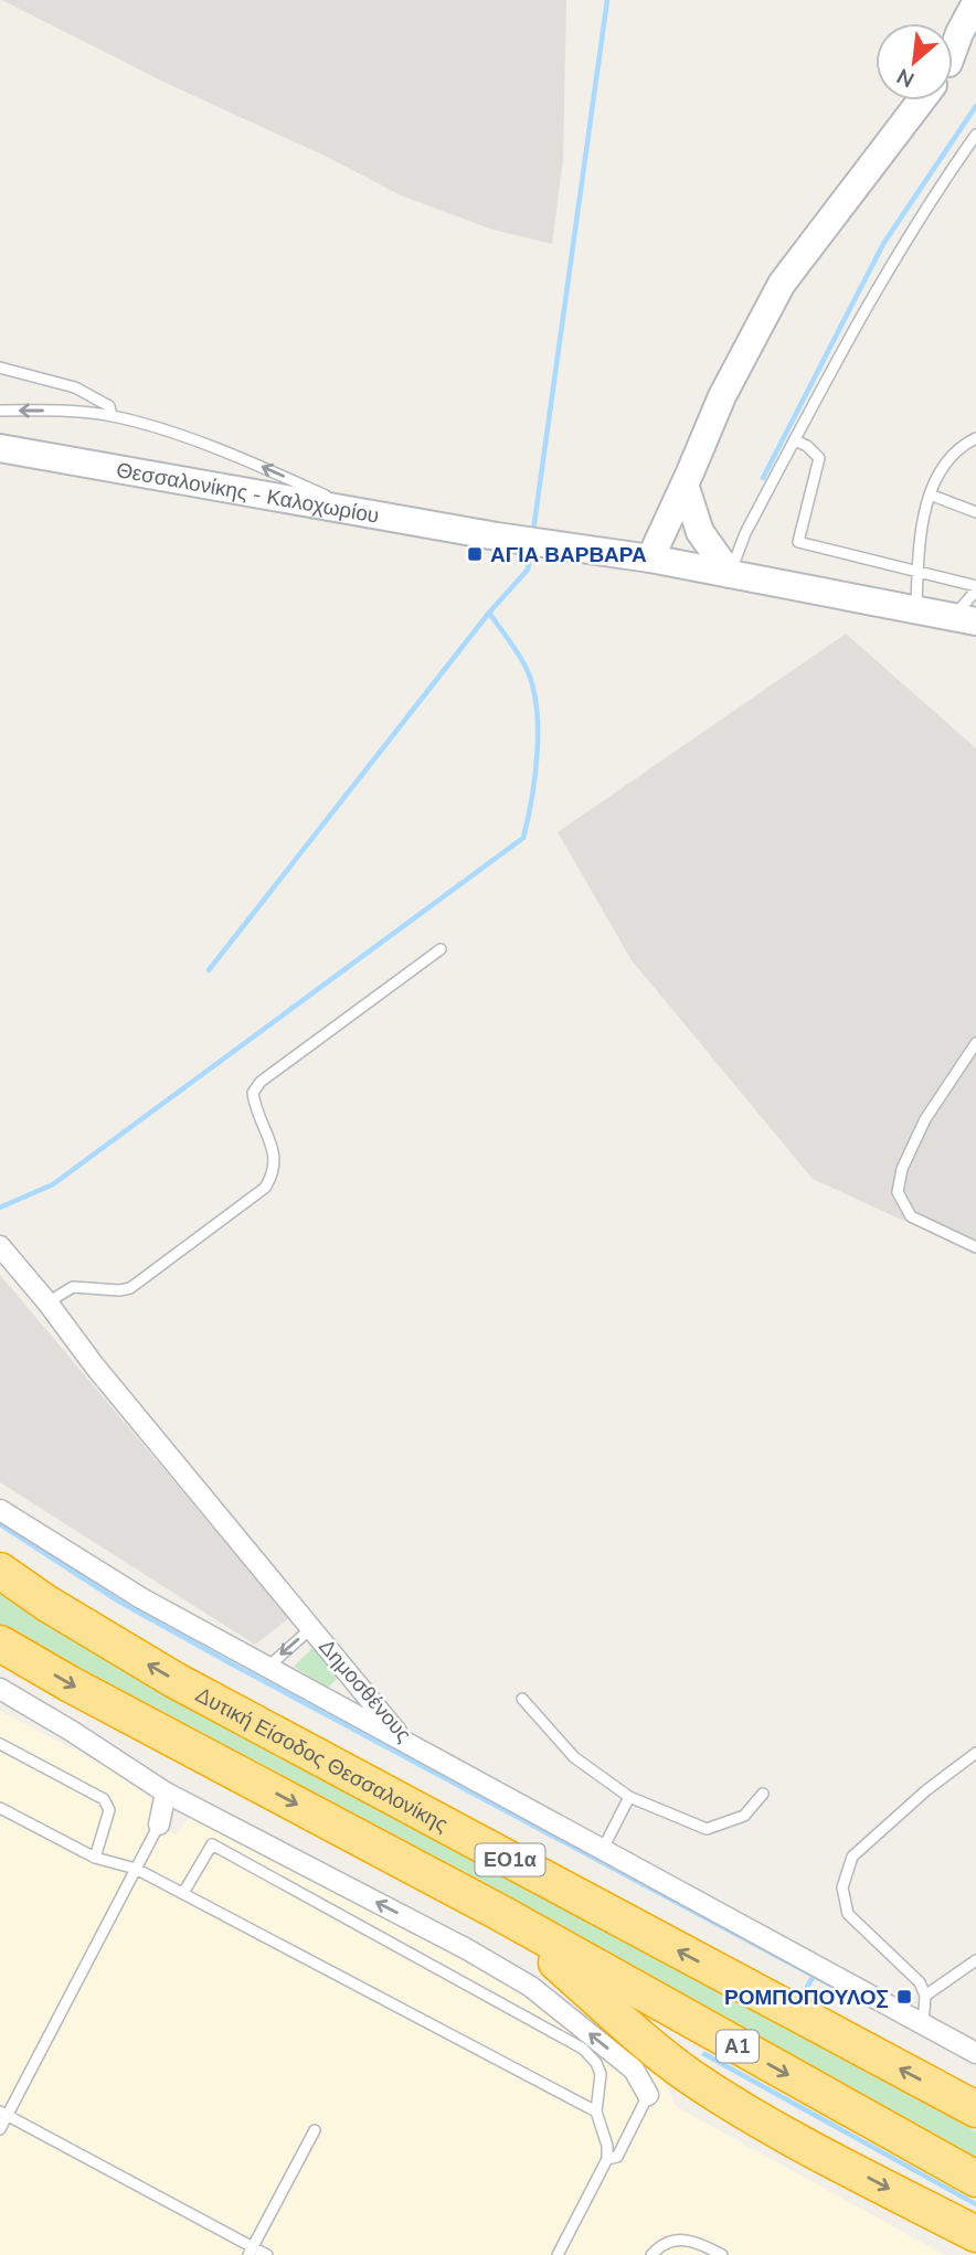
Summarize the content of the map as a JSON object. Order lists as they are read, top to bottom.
{
  "streets": {
    "highway": ["Δυτική Είσοδος Θεσσαλονίκης", "ΕΟ1α", "Α1"],
    "main road": ["Θεσσαλονίκης - Καλοχωρίου"],
    "street": ["Δημοσθένους"]
  },
  "crossings": [
    ["ΕΟ1α", "Α1"]
  ],
  "places": {
    "transit": ["ΑΓΙΑ ΒΑΡΒΑΡΑ", "ΡΟΜΠΟΠΟΥΛΟΣ"]
  },
  "north": "bottom left"
}
